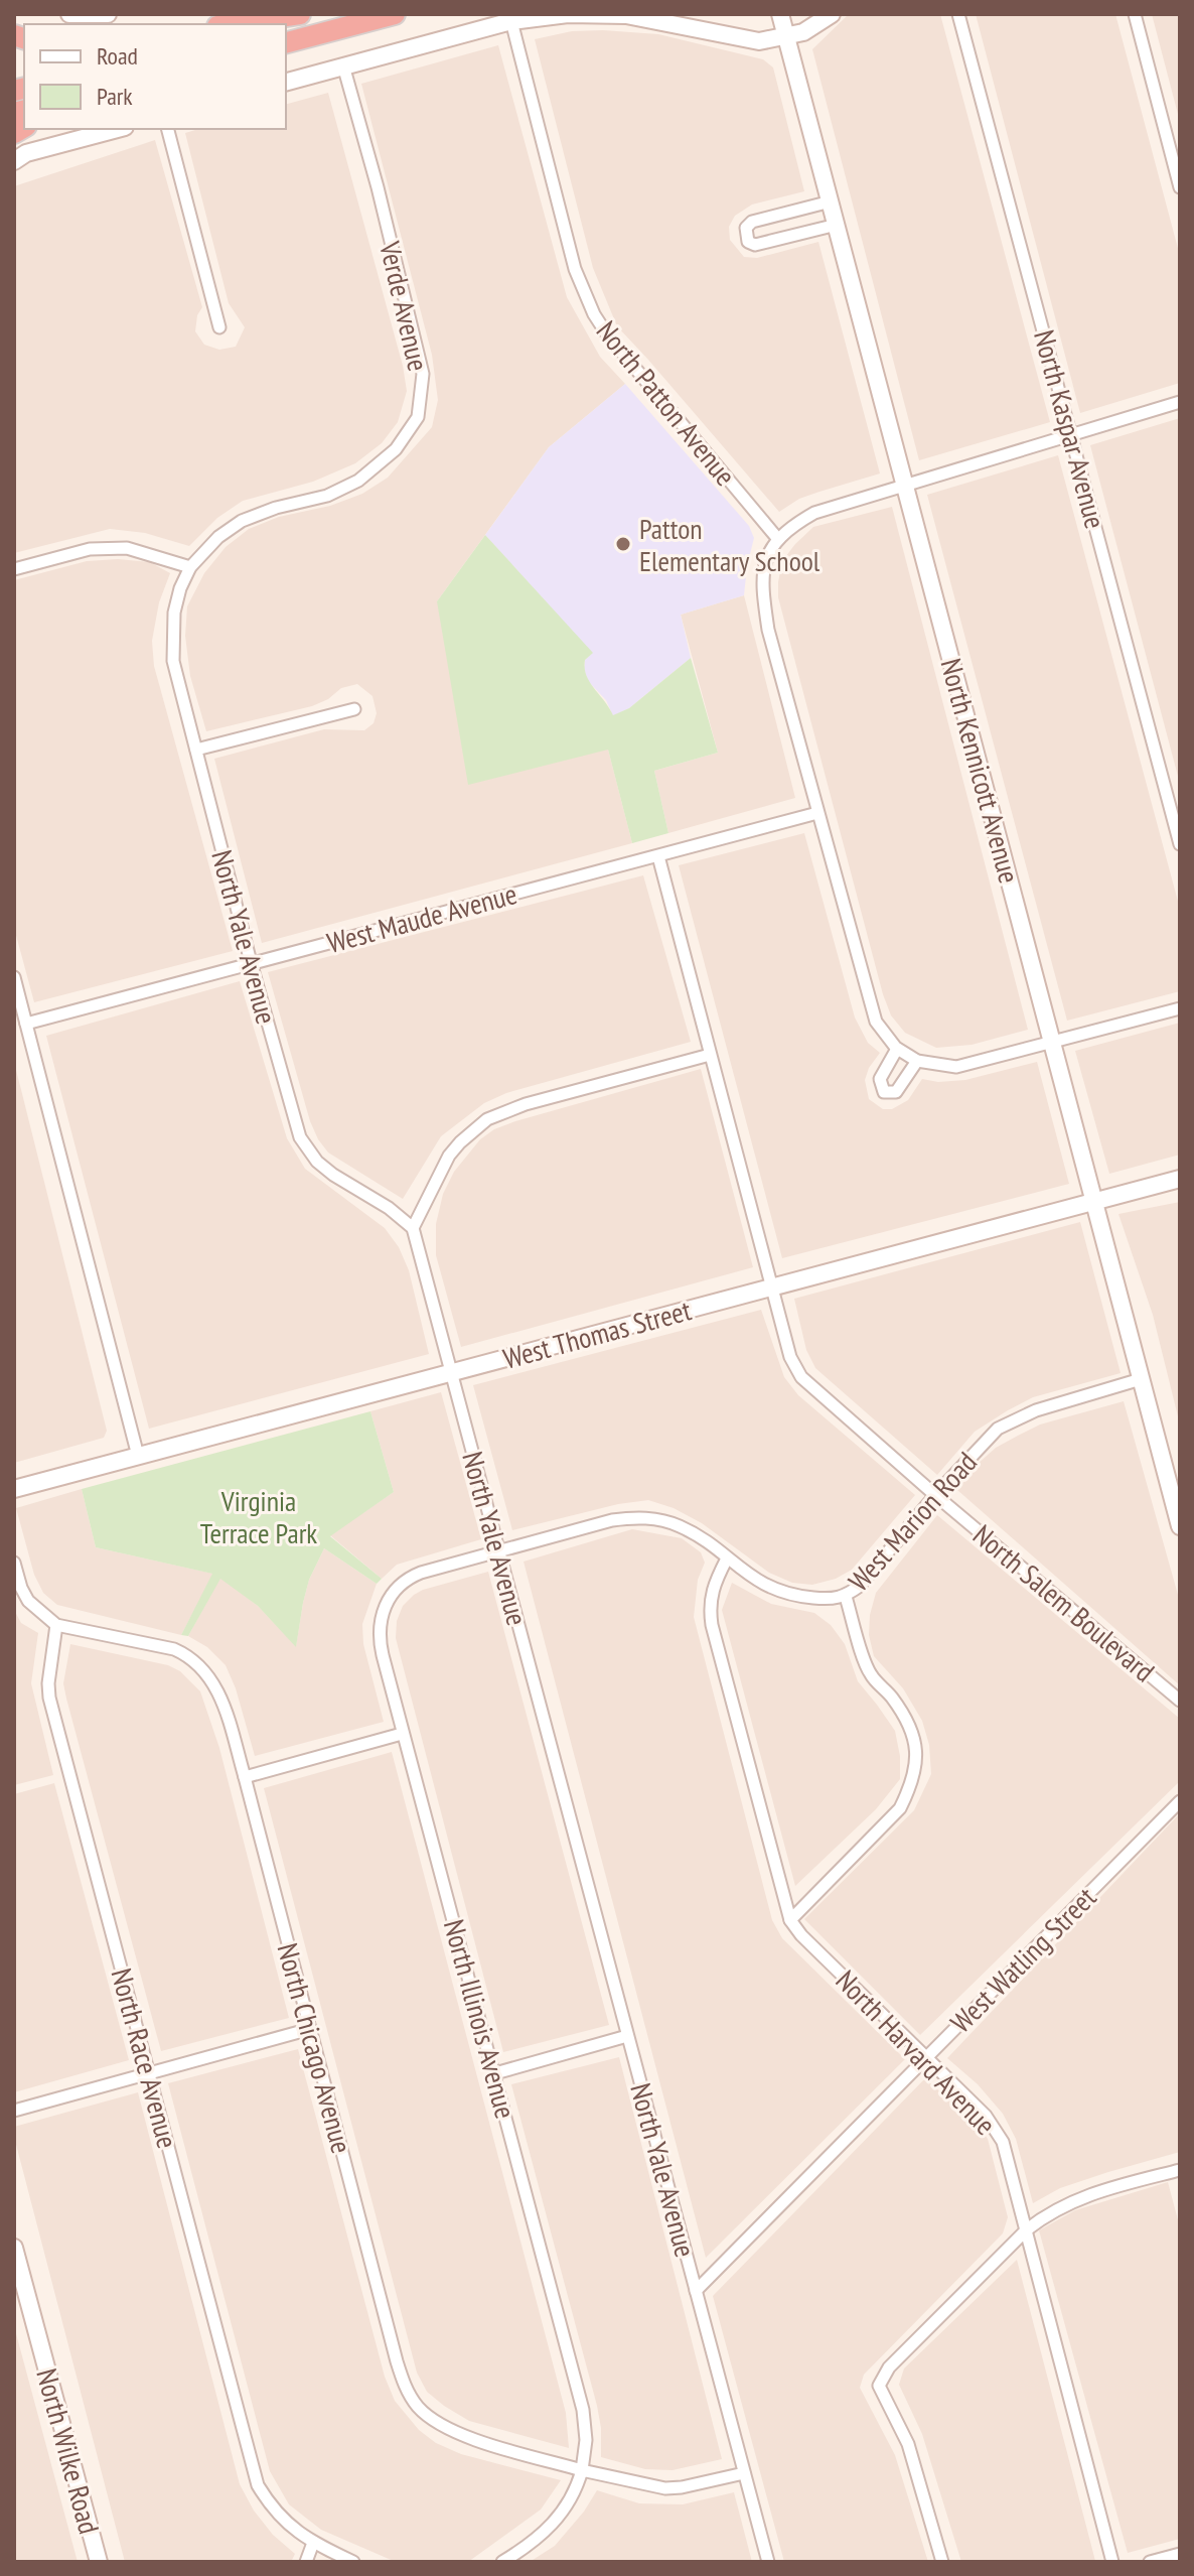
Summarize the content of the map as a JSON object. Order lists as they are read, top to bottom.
{
  "streets": {
    "street": [
      "Verde Avenue",
      "North Patton Avenue",
      "North Kaspar Avenue",
      "North Kennicott Avenue",
      "West Maude Avenue",
      "North Yale Avenue",
      "West Thomas Street",
      "West Marion Road",
      "North Salem Boulevard",
      "West Watling Street",
      "North Illinois Avenue",
      "North Chicago Avenue",
      "North Harvard Avenue",
      "North Race Avenue",
      "North Wilke Road"
    ]
  },
  "crossings": [
    ["Verde Avenue", "North Yale Avenue"],
    ["North Kennicott Avenue", "West Thomas Street"],
    ["North Kennicott Avenue", "West Marion Road"],
    ["West Maude Avenue", "North Yale Avenue"],
    ["North Yale Avenue", "West Thomas Street"],
    ["North Yale Avenue", "West Marion Road"],
    ["North Yale Avenue", "West Watling Street"],
    ["North Yale Avenue", "North Chicago Avenue"],
    ["West Thomas Street", "North Salem Boulevard"],
    ["West Marion Road", "North Salem Boulevard"],
    ["West Marion Road", "North Illinois Avenue"],
    ["West Marion Road", "North Harvard Avenue"],
    ["West Watling Street", "North Harvard Avenue"],
    ["North Illinois Avenue", "North Chicago Avenue"],
    ["North Chicago Avenue", "North Race Avenue"]
  ],
  "parks": ["Virginia Terrace Park"],
  "places": ["Patton Elementary School"],
  "legend": ["Road", "Park"]
}
